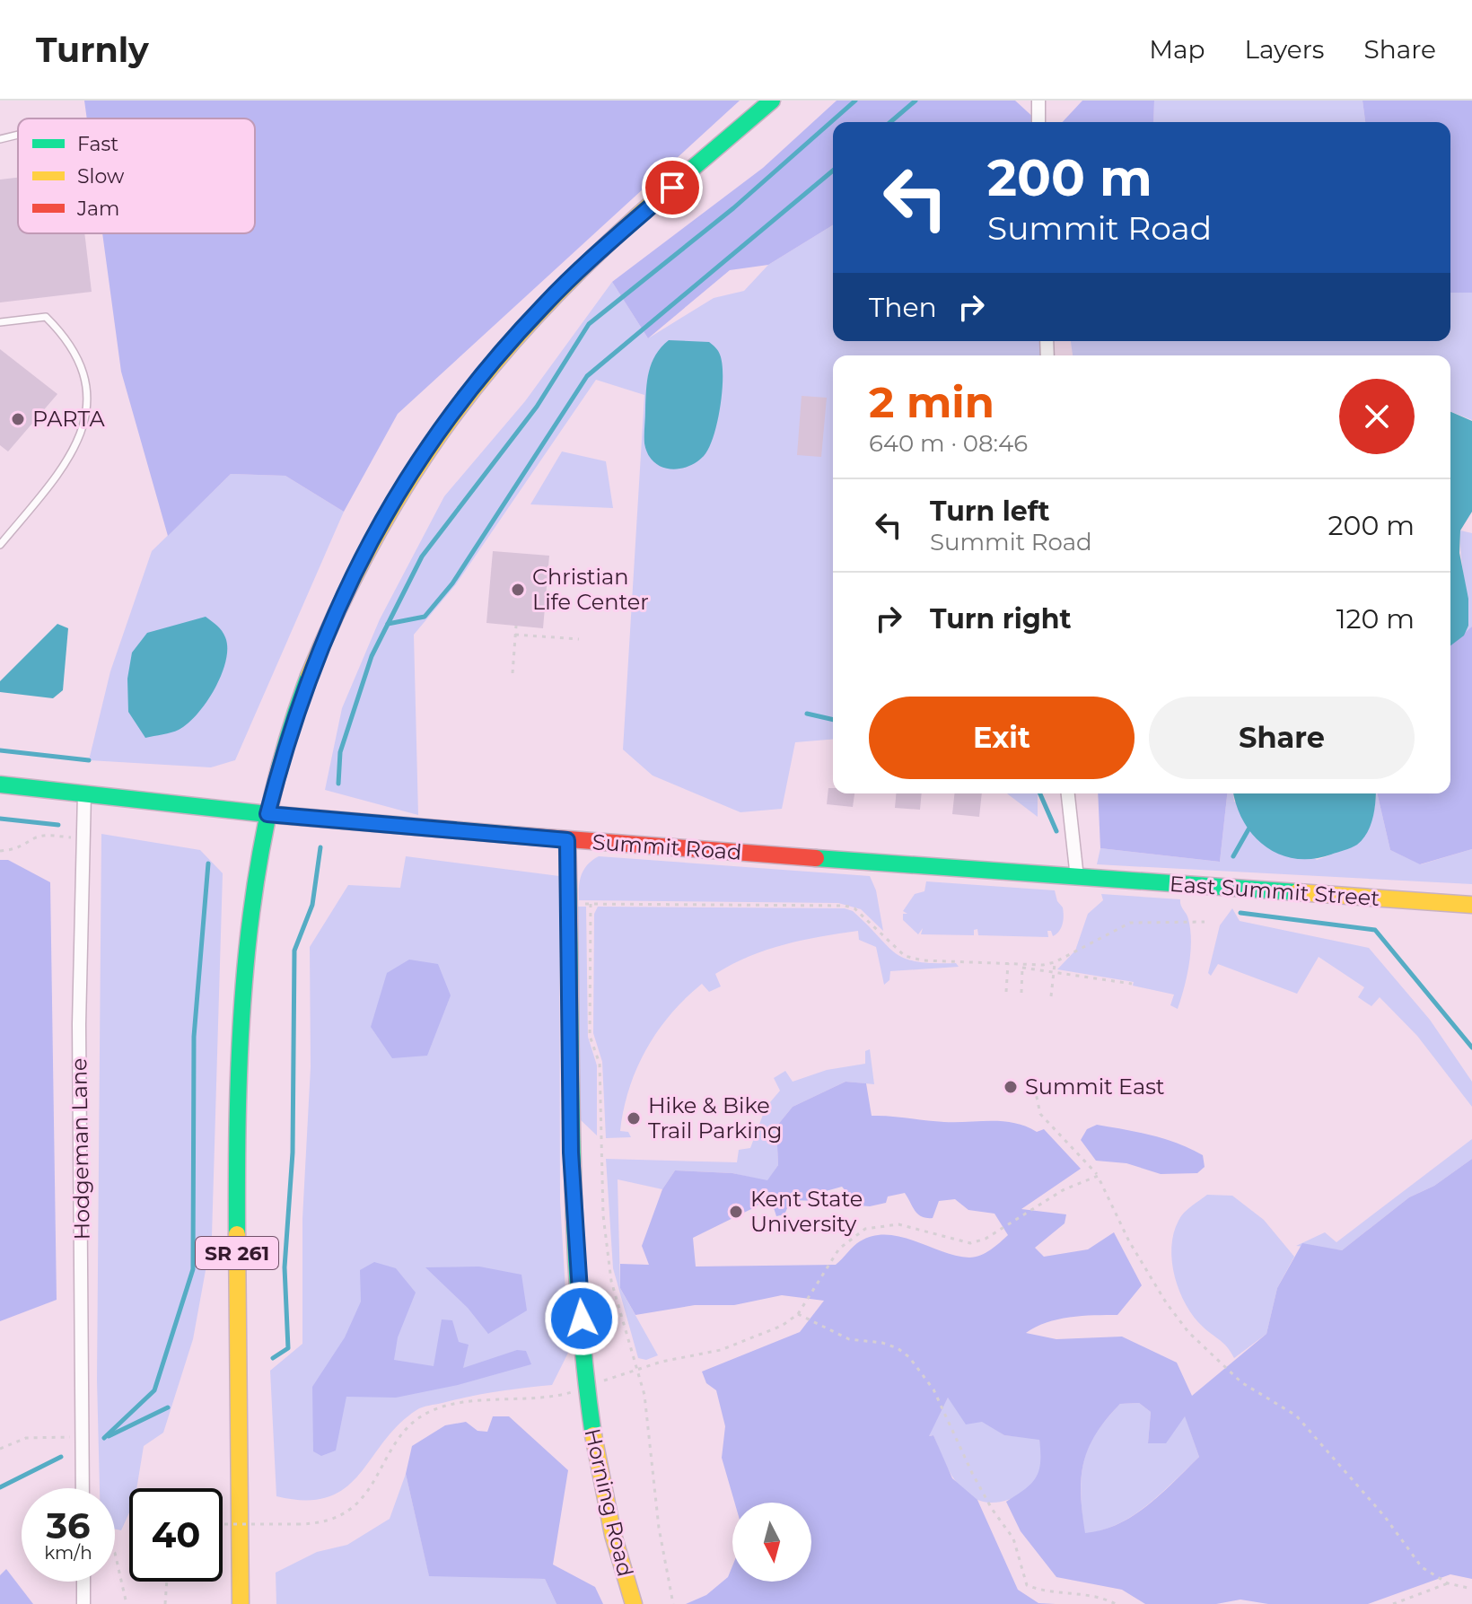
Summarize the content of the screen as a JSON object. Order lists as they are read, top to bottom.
{
  "streets": {
    "main road": [
      "Summit Road",
      "East Summit Street",
      "SR 261",
      "Horning Road"
    ],
    "street": ["Hodgeman Lane"]
  },
  "crossings": [
    ["Summit Road", "East Summit Street"],
    ["Summit Road", "Hodgeman Lane"],
    ["Summit Road", "SR 261"],
    ["Summit Road", "Horning Road"]
  ],
  "places": [
    "PARTA",
    "Christian Life Center",
    "Summit East",
    "Hike & Bike Trail Parking",
    "Kent State University"
  ],
  "legend": ["Fast", "Slow", "Jam"],
  "north": "bottom",
  "page": {
    "header": "Turnly",
    "nav": ["Map", "Layers", "Share"],
    "turn": ["200 m", "Summit Road"],
    "then": "Then",
    "heading": ["2 min", "640 m · 08:46"],
    "list": [
      {
        "name": "Turn left",
        "note": "Summit Road",
        "value": "200 m"
      },
      {
        "name": "Turn right",
        "value": "120 m"
      }
    ],
    "buttons": ["Exit", "Share"],
    "speed": "36 km/h",
    "limit": "40"
  }
}
